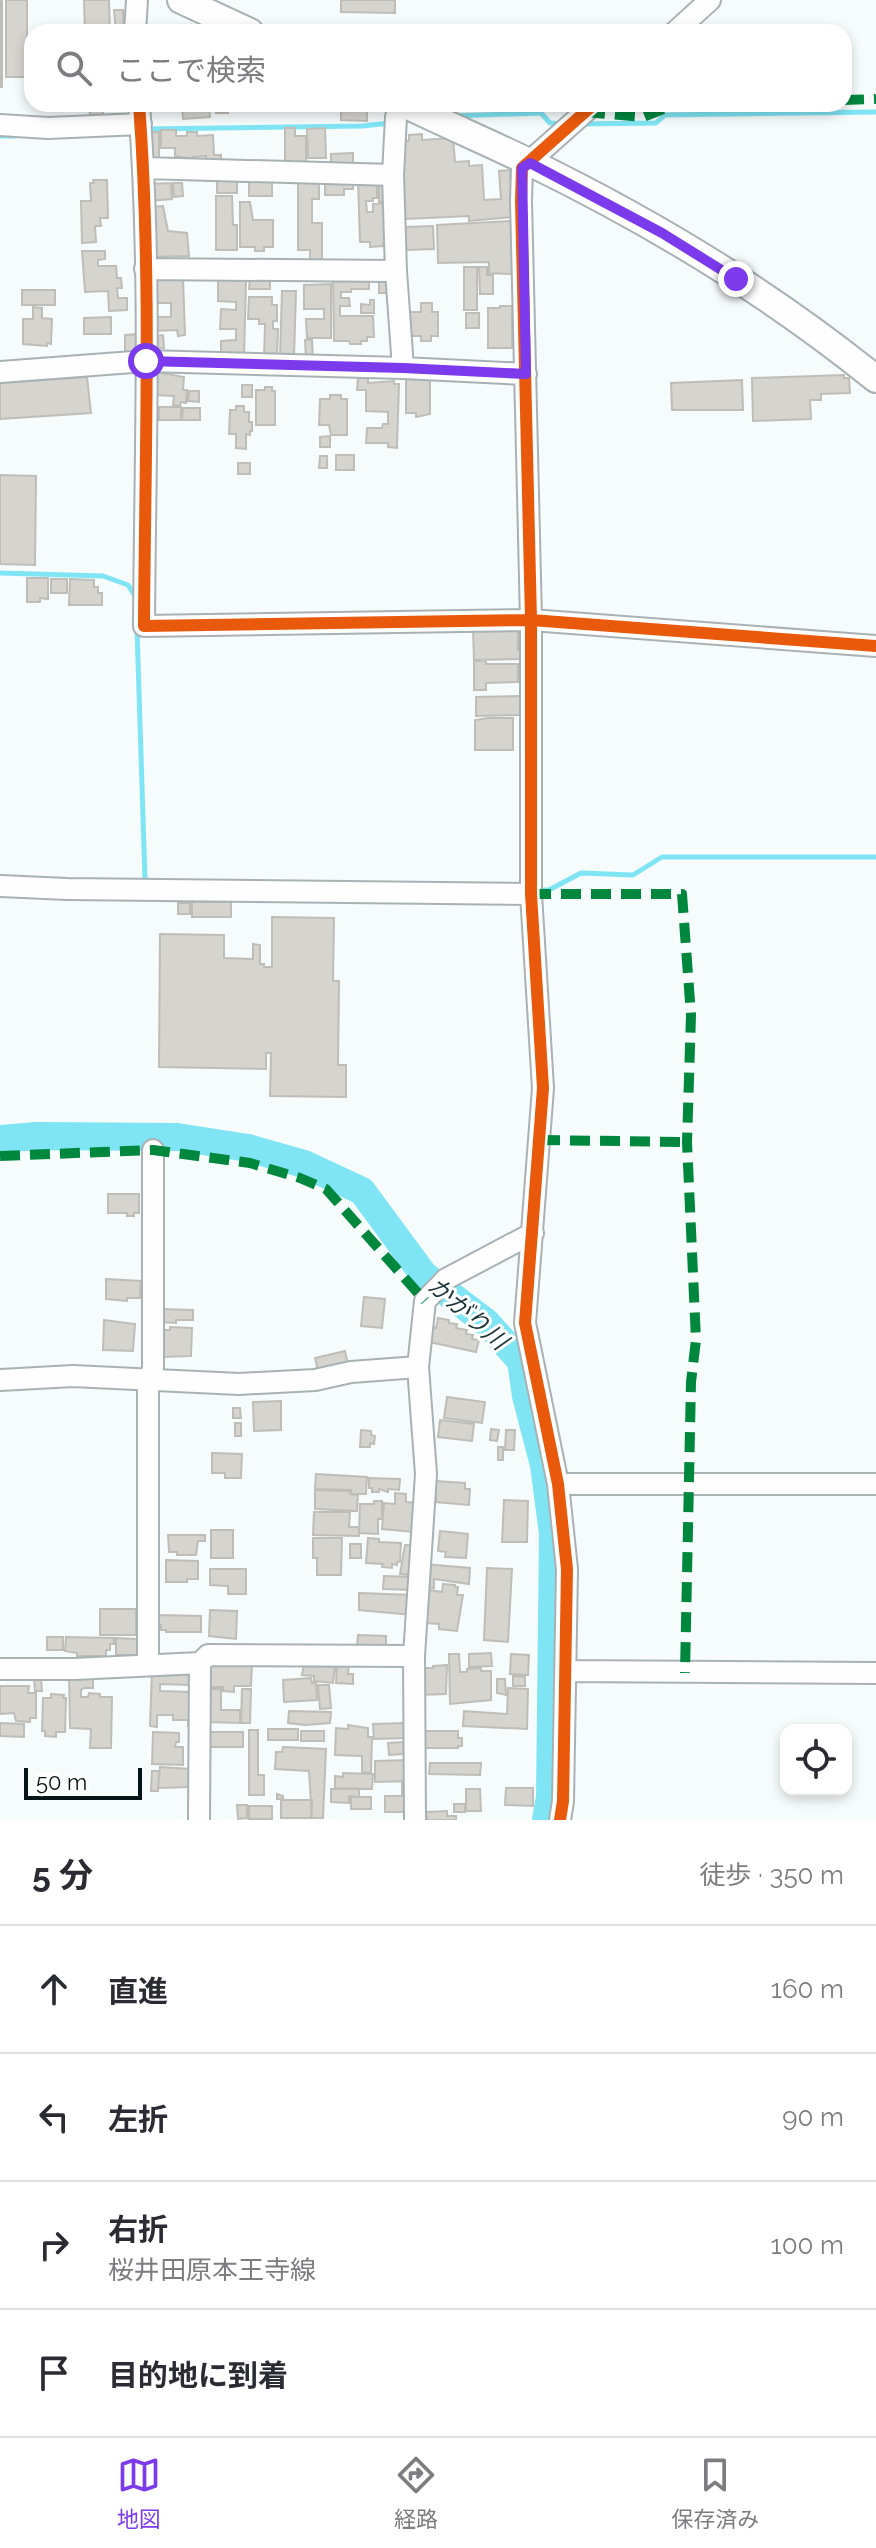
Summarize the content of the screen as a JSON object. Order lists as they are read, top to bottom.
{
  "water": ["かがり川"],
  "scale_bar": "50 m",
  "page": {
    "search": "ここで検索",
    "scale": "50 m",
    "heading": ["5 分", "徒歩 · 350 m"],
    "list": [
      ["直進", "160 m"],
      ["左折", "90 m"],
      ["右折", "桜井田原本王寺線", "100 m"],
      "目的地に到着"
    ],
    "nav": ["地図", "経路", "保存済み"]
  }
}
